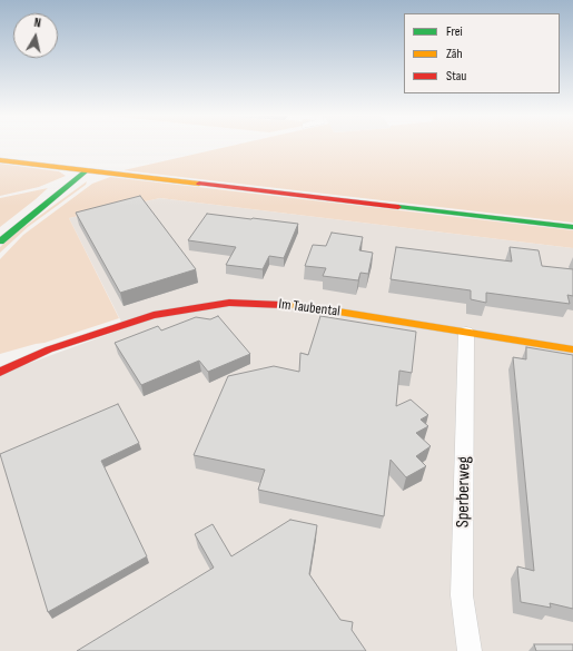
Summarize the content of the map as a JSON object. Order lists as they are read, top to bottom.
{
  "streets": {
    "main road": ["Im Taubental"],
    "street": ["Sperberweg"]
  },
  "crossings": [
    ["Im Taubental", "Sperberweg"]
  ],
  "legend": ["Frei", "Zäh", "Stau"],
  "north": "top"
}
